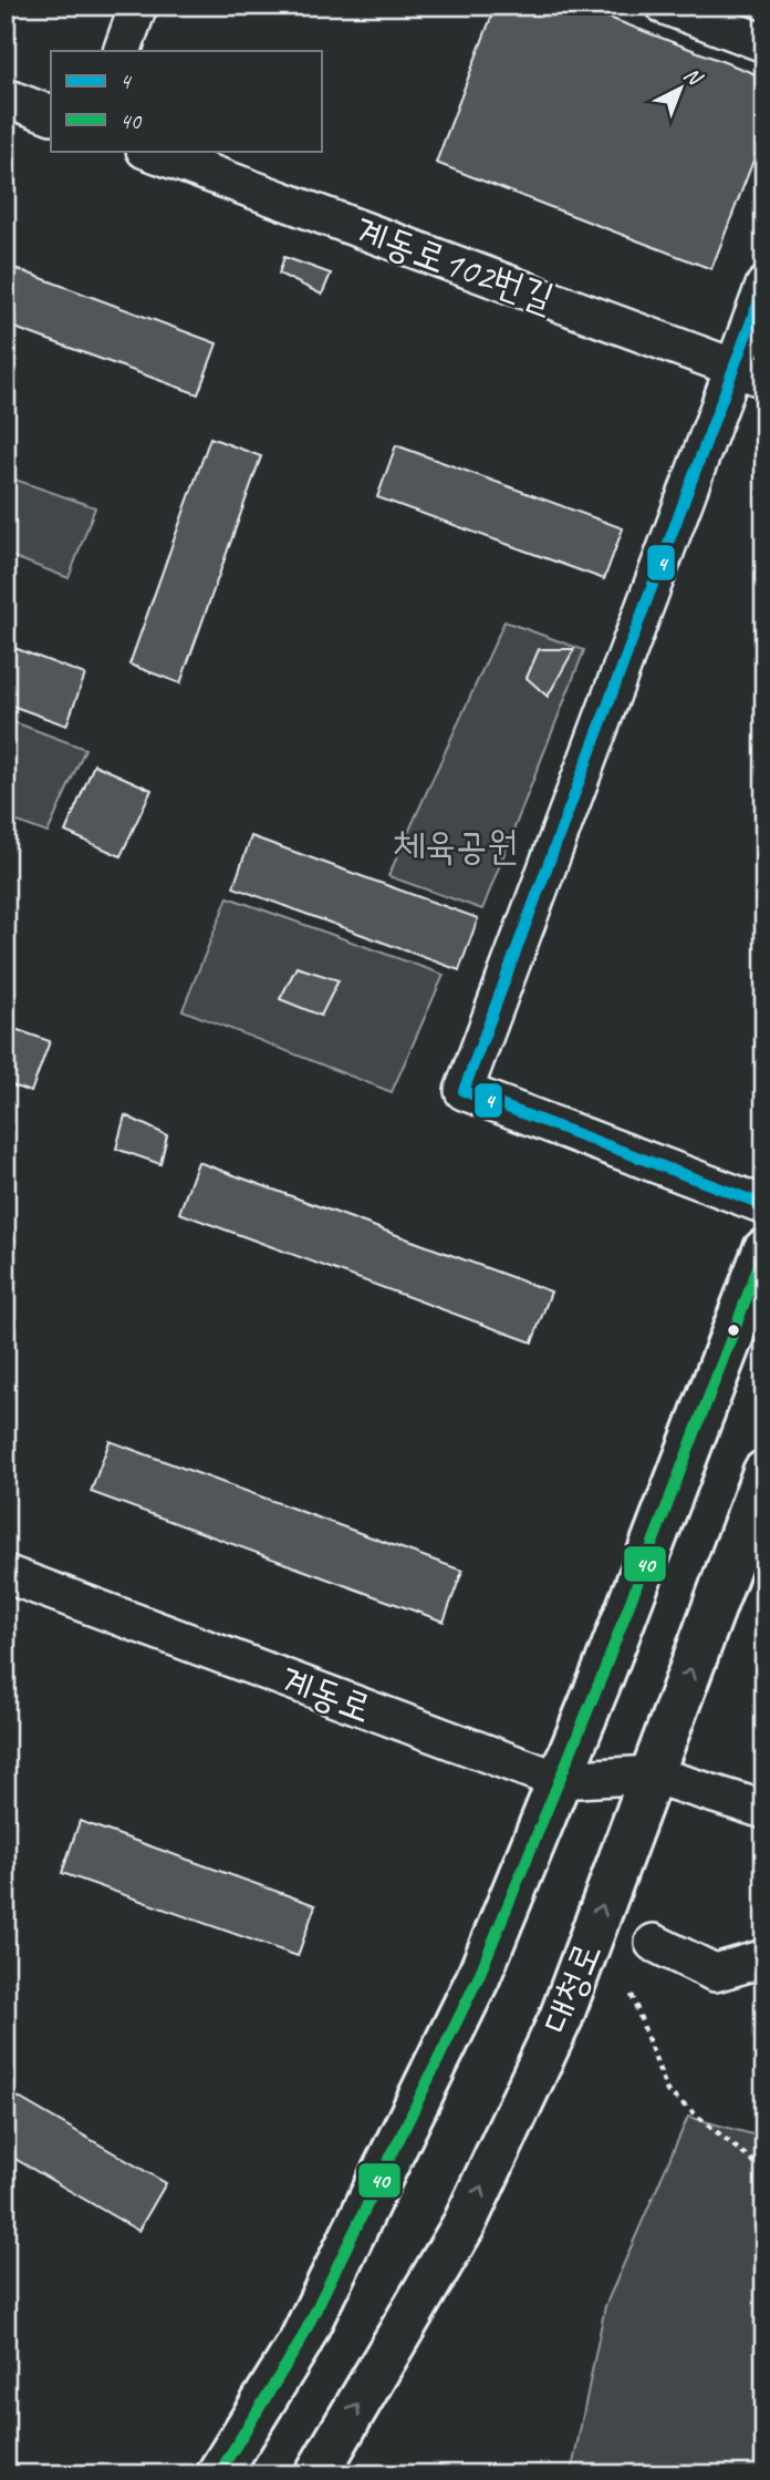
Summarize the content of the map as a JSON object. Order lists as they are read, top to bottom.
{
  "streets": {
    "main road": ["대청로"],
    "street": ["계동로102번길", "계동로"]
  },
  "crossings": [
    ["계동로", "대청로"]
  ],
  "parks": ["체육공원"],
  "lines": ["transit line 4", "transit line 40"],
  "legend": ["4", "40"],
  "north": "top right"
}
